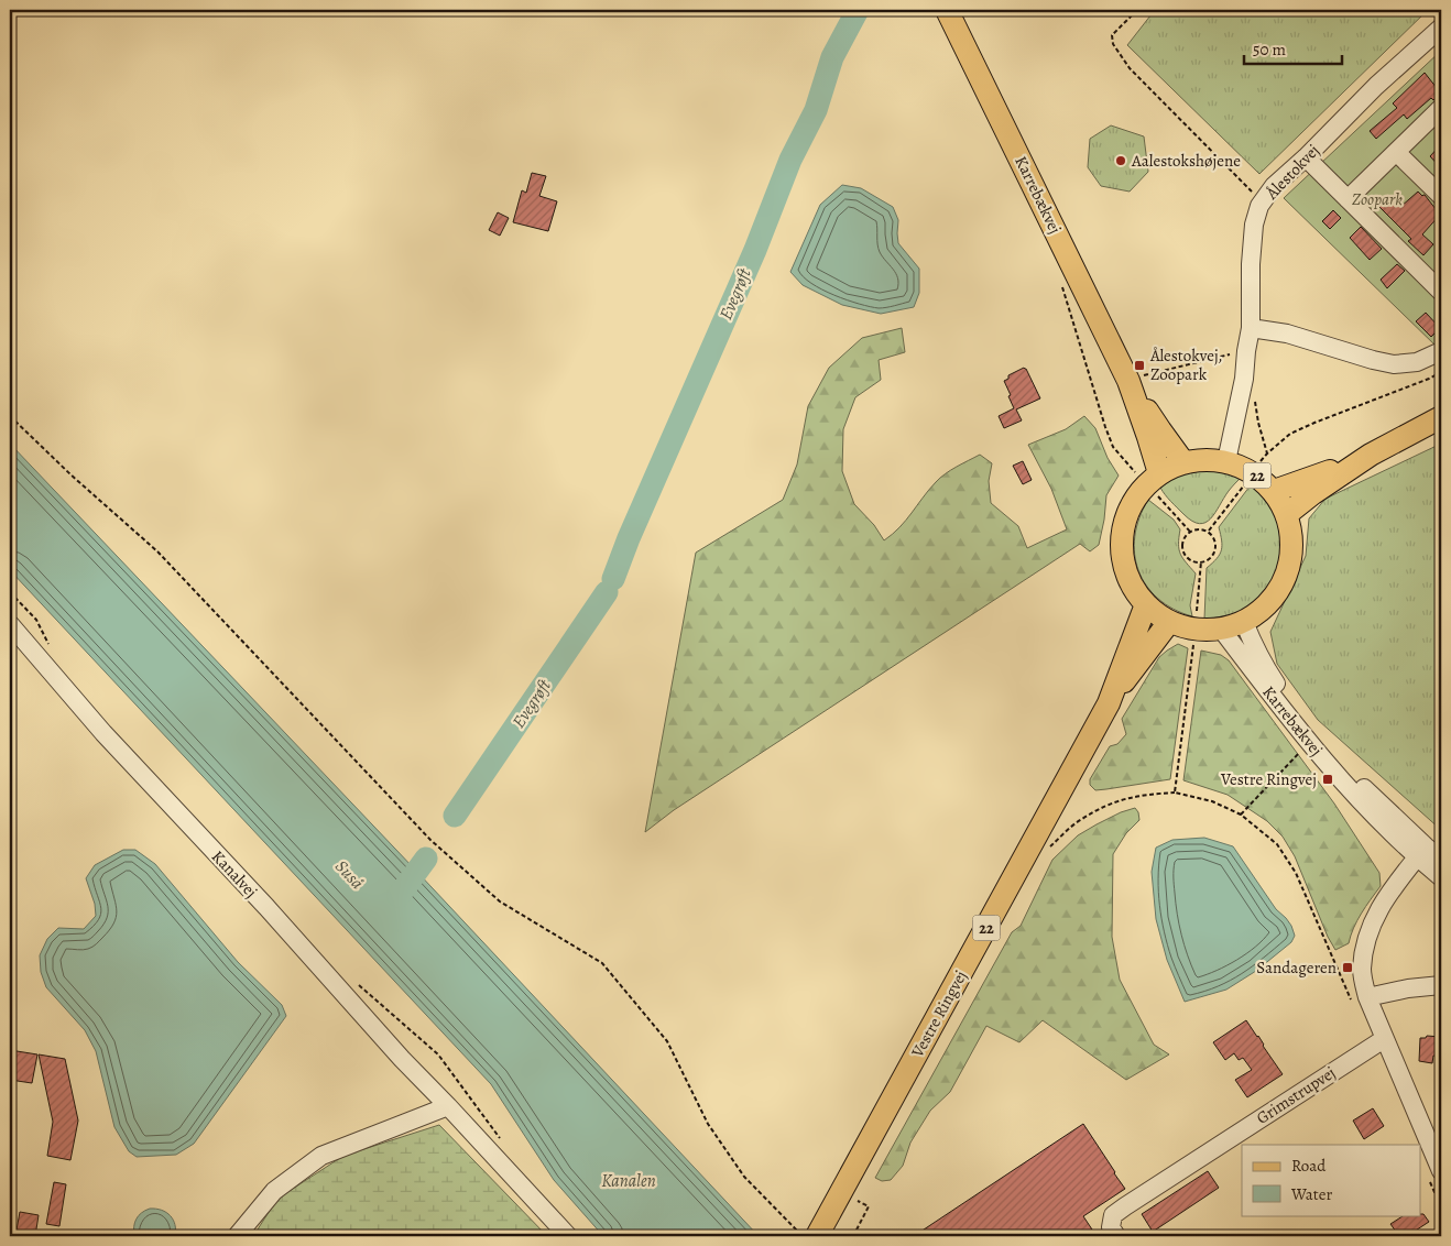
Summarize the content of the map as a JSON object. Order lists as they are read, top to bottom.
{
  "streets": {
    "main road": ["Karrebækvej", "22", "Vestre Ringvej"],
    "street": ["Ålestokvej", "Kanalvej", "Grimstrupvej"]
  },
  "crossings": [
    ["Ålestokvej", "22"],
    ["Karrebækvej", "22"],
    ["22", "Vestre Ringvej"]
  ],
  "water": ["Evegrøft", "Suså", "Kanalen"],
  "parks": ["Zoopark"],
  "places": {
    "other": ["Aalestokshøjene"],
    "transit": ["Ålestokvej, Zoopark", "Vestre Ringvej", "Sandageren"]
  },
  "legend": ["Road", "Water"],
  "scale_bar": "50 m"
}
